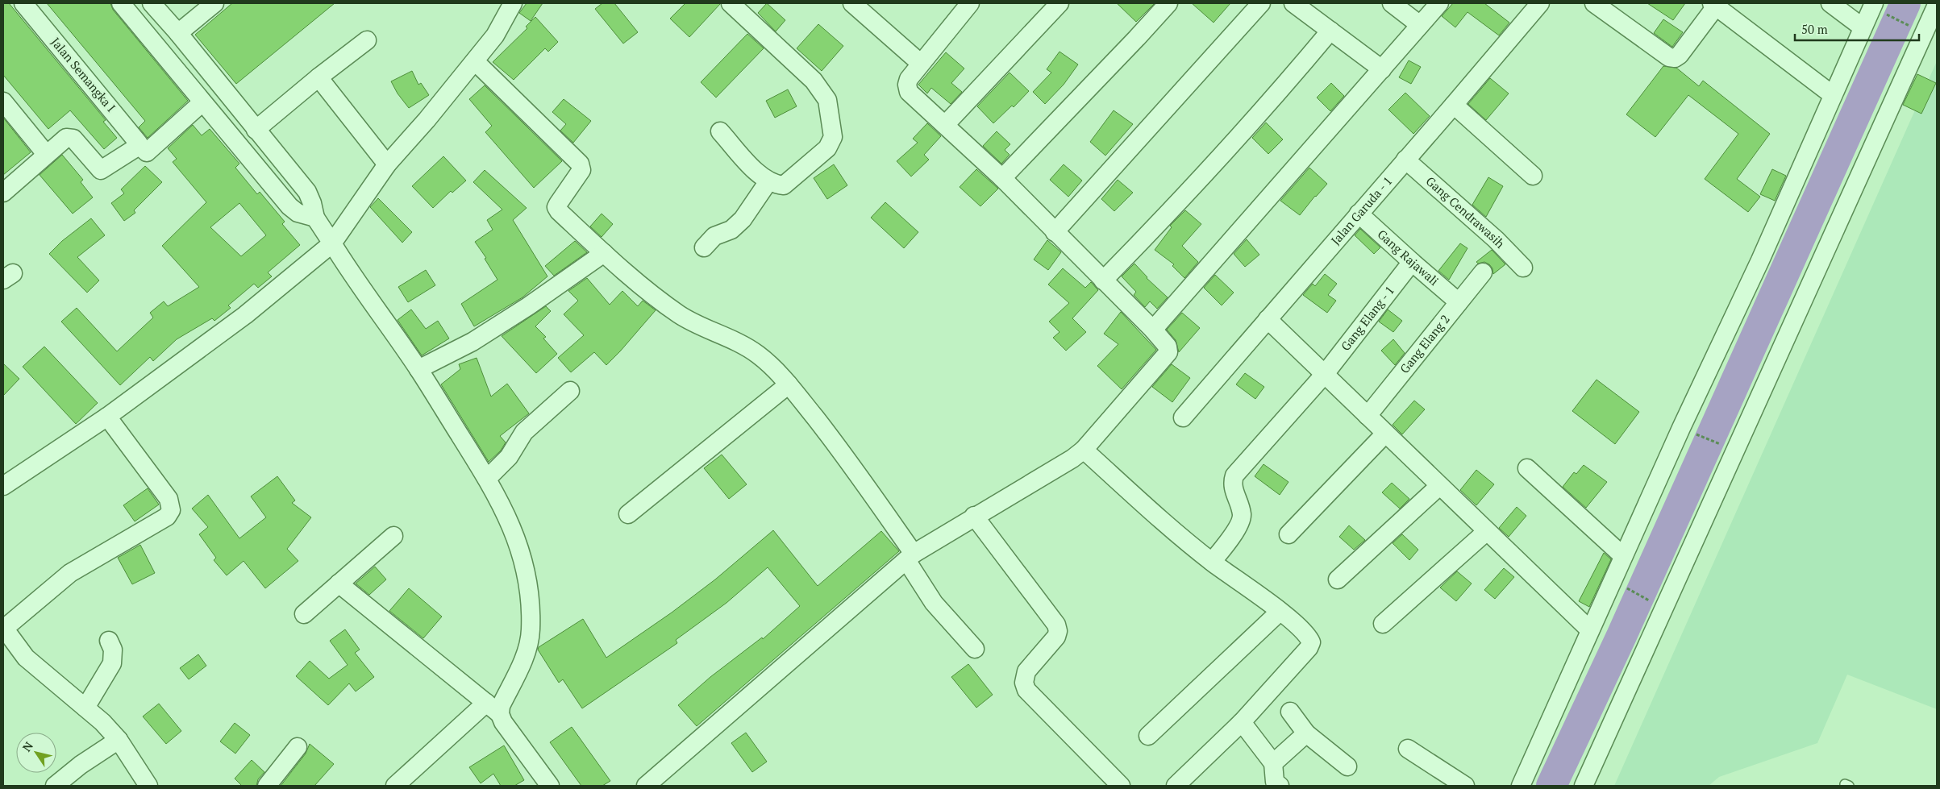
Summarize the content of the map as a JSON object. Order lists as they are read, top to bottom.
{
  "streets": {
    "street": [
      "Jalan Semangka I",
      "Jalan Garuda - 1",
      "Gang Cendrawasih",
      "Gang Rajawali",
      "Gang Elang - 1",
      "Gang Elang 2"
    ]
  },
  "crossings": [
    ["Jalan Garuda - 1", "Gang Cendrawasih"],
    ["Jalan Garuda - 1", "Gang Rajawali"],
    ["Gang Rajawali", "Gang Elang - 1"],
    ["Gang Rajawali", "Gang Elang 2"]
  ],
  "scale_bar": "50 m",
  "north": "top left"
}
